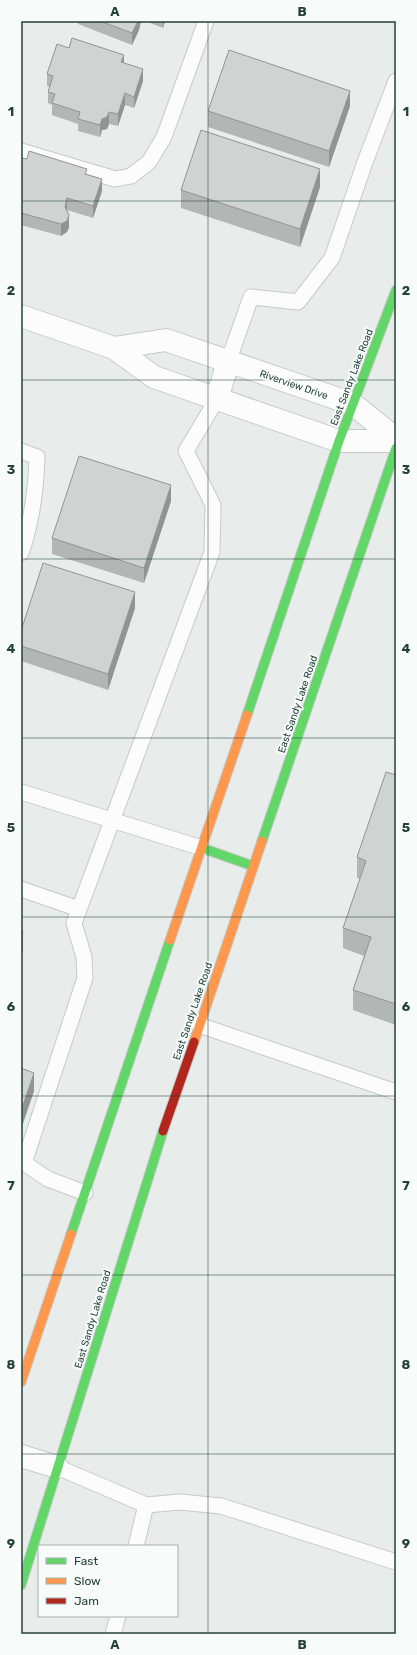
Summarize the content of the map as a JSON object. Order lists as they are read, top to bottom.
{
  "streets": {
    "main road": ["East Sandy Lake Road"],
    "street": ["Riverview Drive"]
  },
  "crossings": [
    ["East Sandy Lake Road", "Riverview Drive"]
  ],
  "legend": ["Fast", "Slow", "Jam"],
  "grid": {
    "columns": ["A", "B"],
    "rows": [
      "1",
      "2",
      "3",
      "4",
      "5",
      "6",
      "7",
      "8",
      "9"
    ]
  }
}
